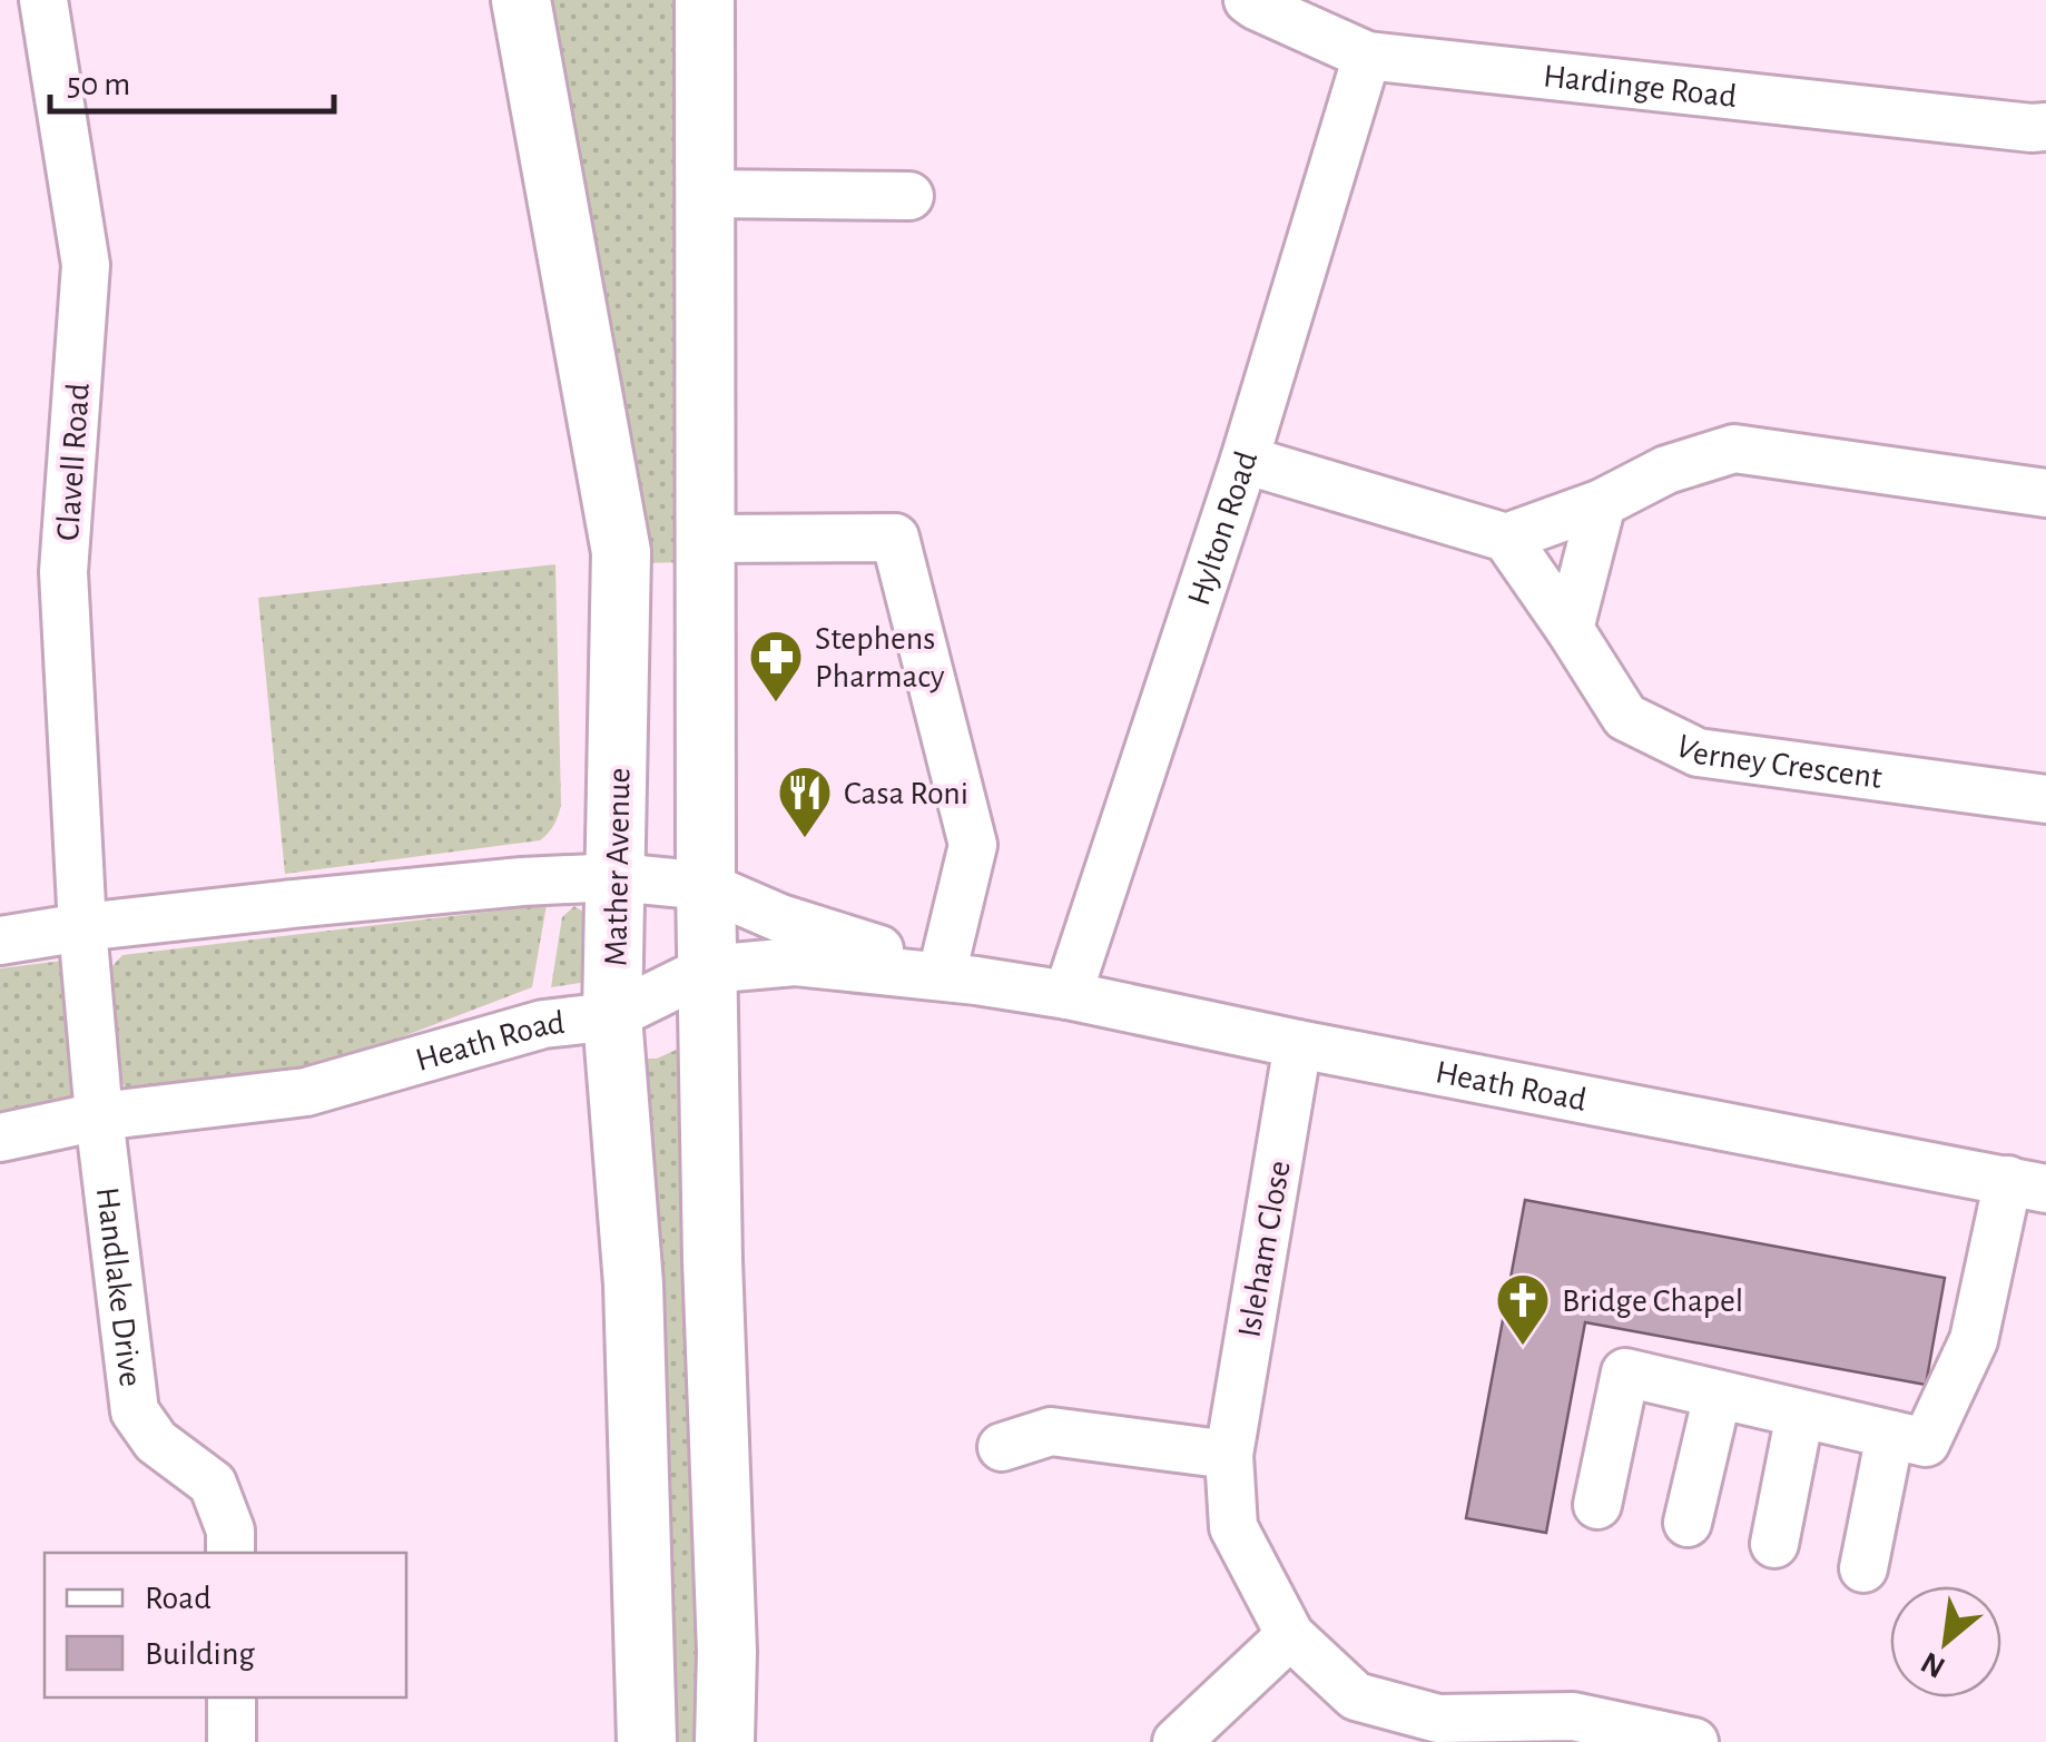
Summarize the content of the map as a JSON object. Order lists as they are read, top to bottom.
{
  "streets": {
    "main road": ["Mather Avenue"],
    "street": [
      "Hardinge Road",
      "Clavell Road",
      "Hylton Road",
      "Verney Crescent",
      "Heath Road",
      "Isleham Close",
      "Handlake Drive"
    ]
  },
  "crossings": [
    ["Hardinge Road", "Hylton Road"],
    ["Clavell Road", "Heath Road"],
    ["Clavell Road", "Handlake Drive"],
    ["Hylton Road", "Heath Road"],
    ["Mather Avenue", "Heath Road"],
    ["Heath Road", "Isleham Close"],
    ["Heath Road", "Handlake Drive"]
  ],
  "places": {
    "pharmacy": ["Stephens Pharmacy"],
    "restaurant": ["Casa Roni"],
    "church": ["Bridge Chapel"]
  },
  "legend": ["Road", "Building"],
  "scale_bar": "50 m",
  "north": "bottom left"
}
